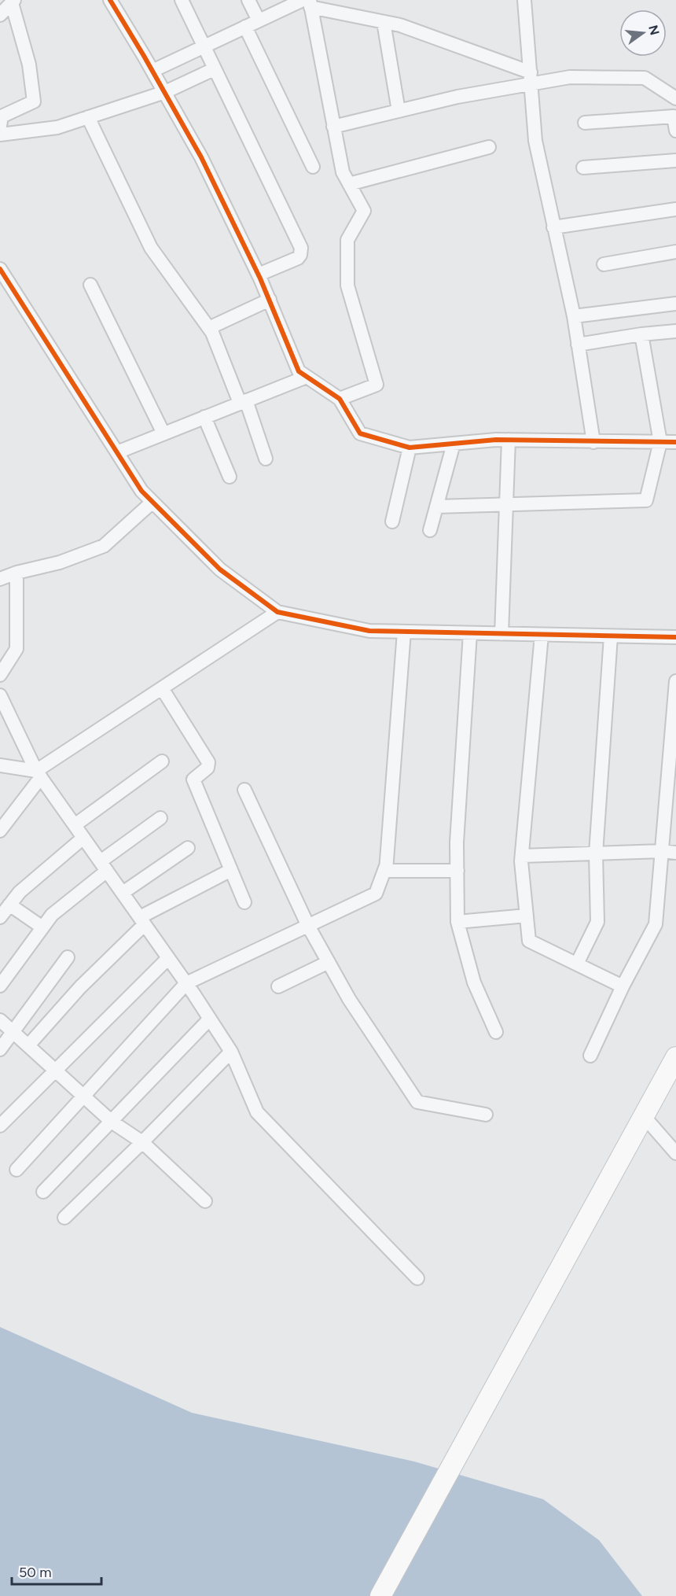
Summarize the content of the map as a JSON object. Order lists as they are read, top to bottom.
{
  "scale_bar": "50 m",
  "north": "right"
}
